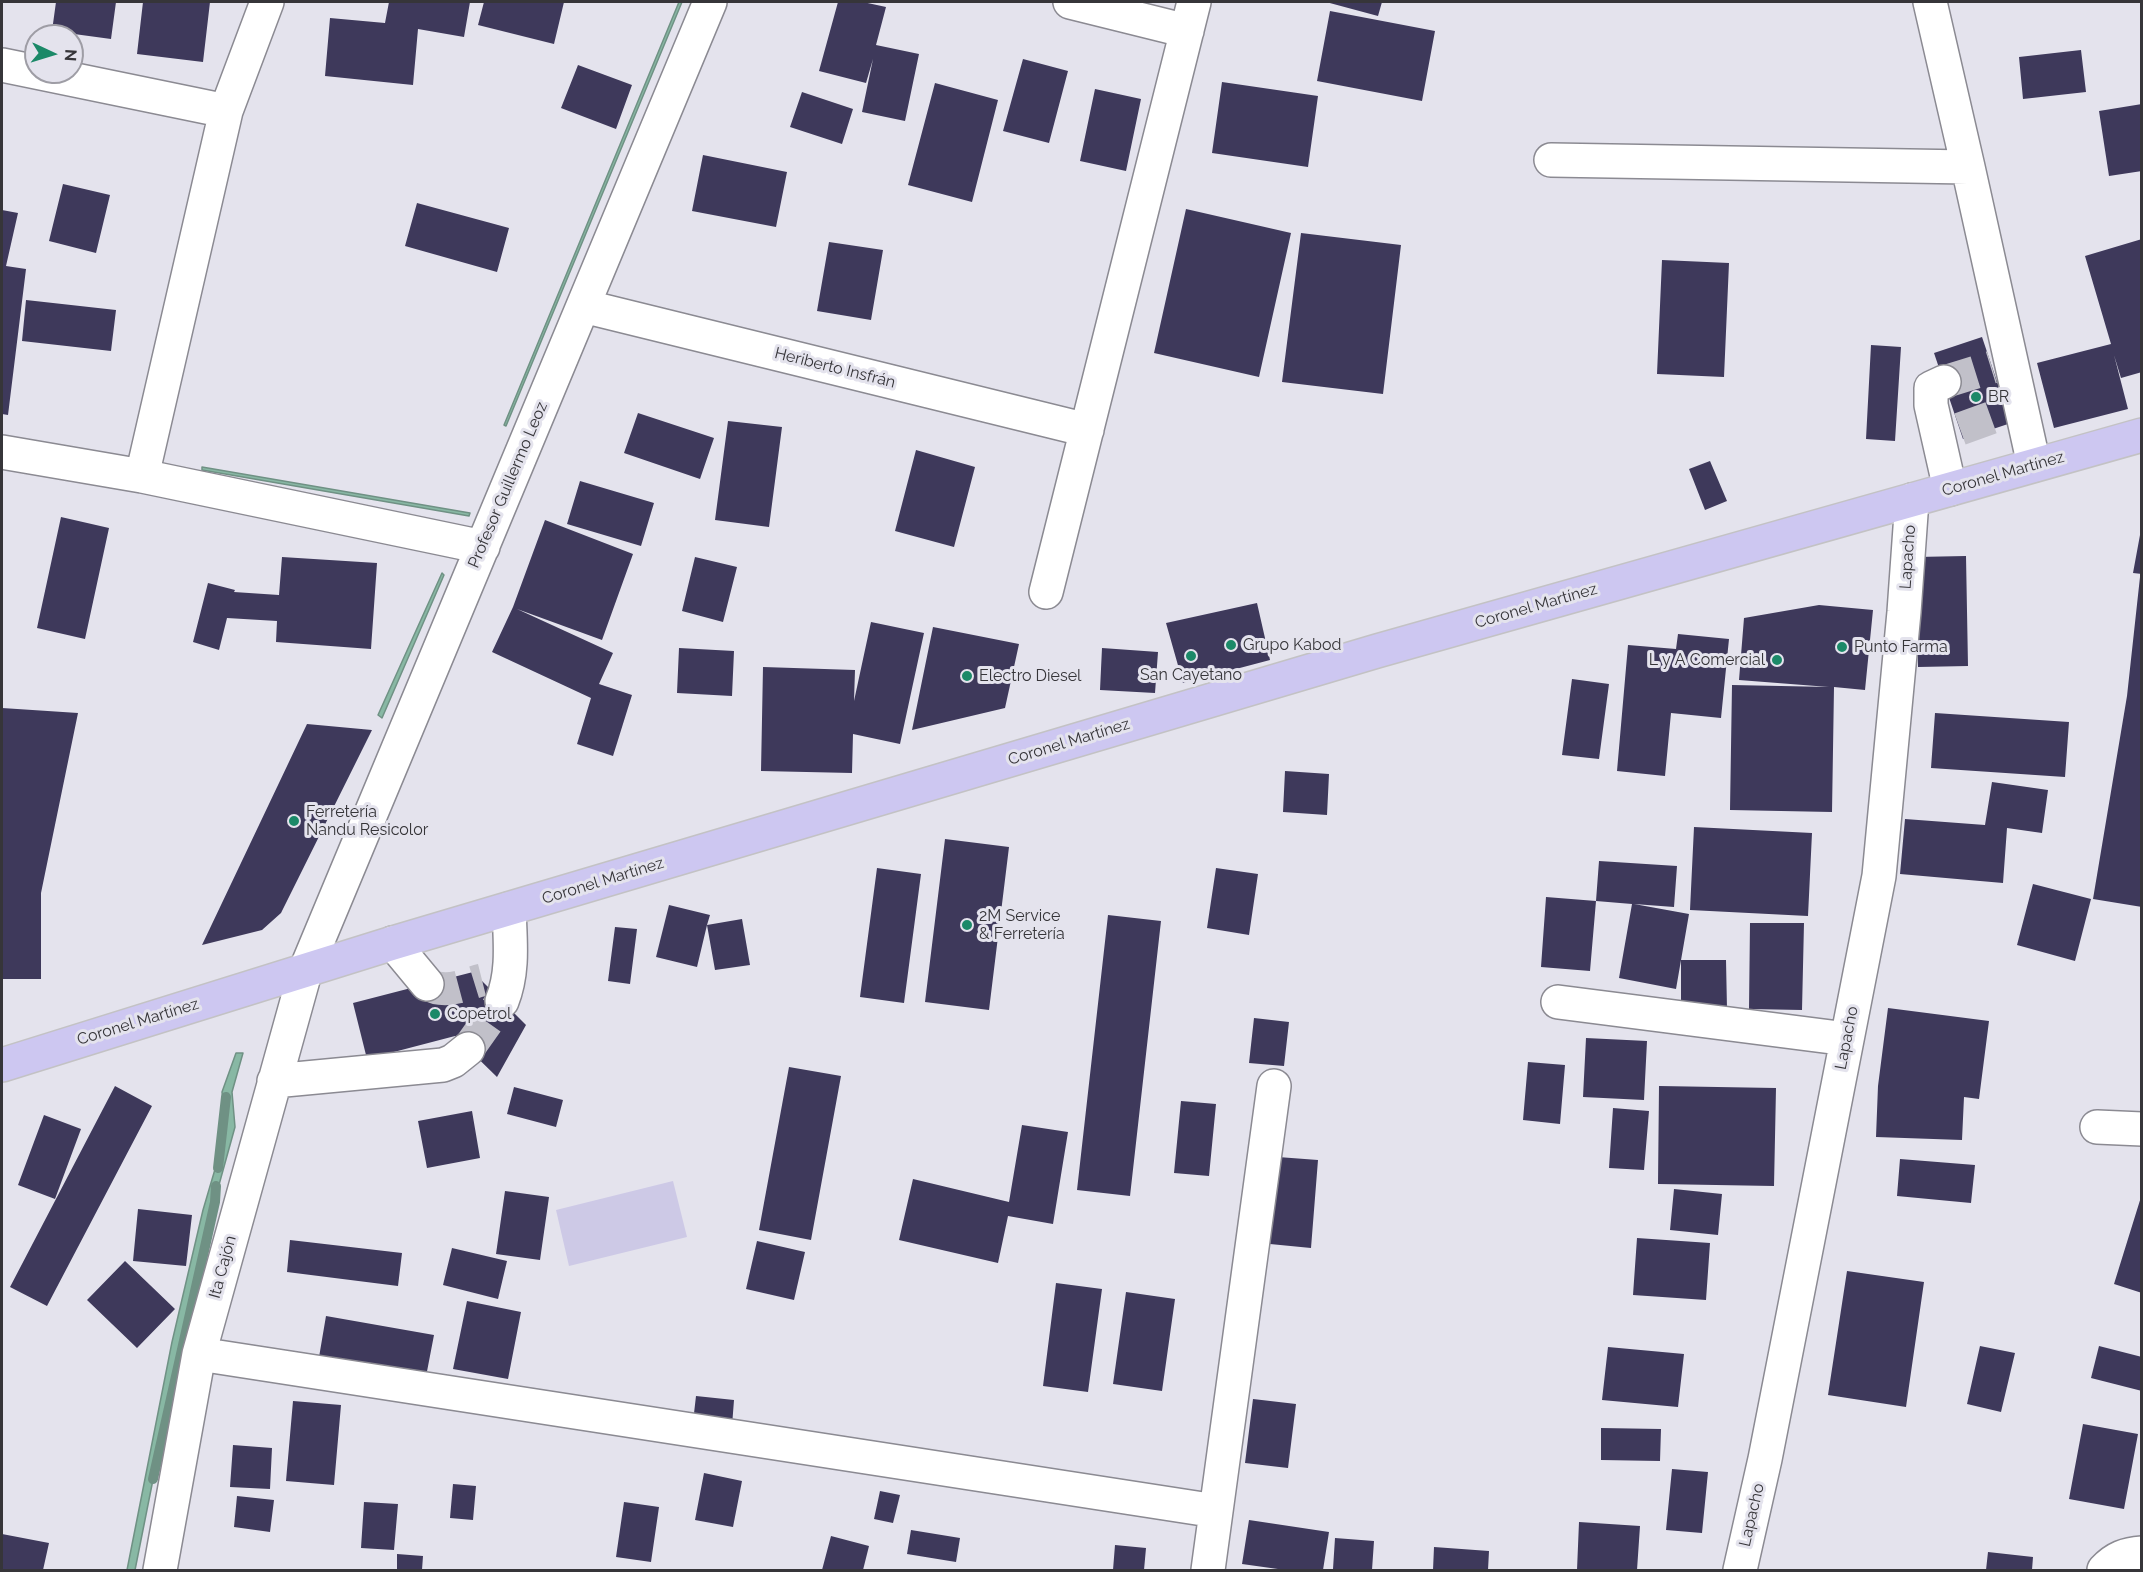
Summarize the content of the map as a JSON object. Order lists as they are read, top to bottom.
{
  "streets": {
    "main road": ["Coronel Martínez"],
    "street": [
      "Heriberto Insfrán",
      "Profesor Guillermo Leoz",
      "Lapacho",
      "Ita Cajón"
    ]
  },
  "crossings": [
    ["Heriberto Insfrán", "Profesor Guillermo Leoz"],
    ["Coronel Martínez", "Profesor Guillermo Leoz"],
    ["Coronel Martínez", "Lapacho"],
    ["Coronel Martínez", "Ita Cajón"],
    ["Profesor Guillermo Leoz", "Ita Cajón"]
  ],
  "places": [
    "BR",
    "Grupo Kabod",
    "Punto Farma",
    "San Cayetano",
    "L y A Comercial",
    "Electro Diesel",
    "Ferretería Nandu Resicolor",
    "2M Service & Ferretería",
    "Copetrol"
  ],
  "north": "right"
}
